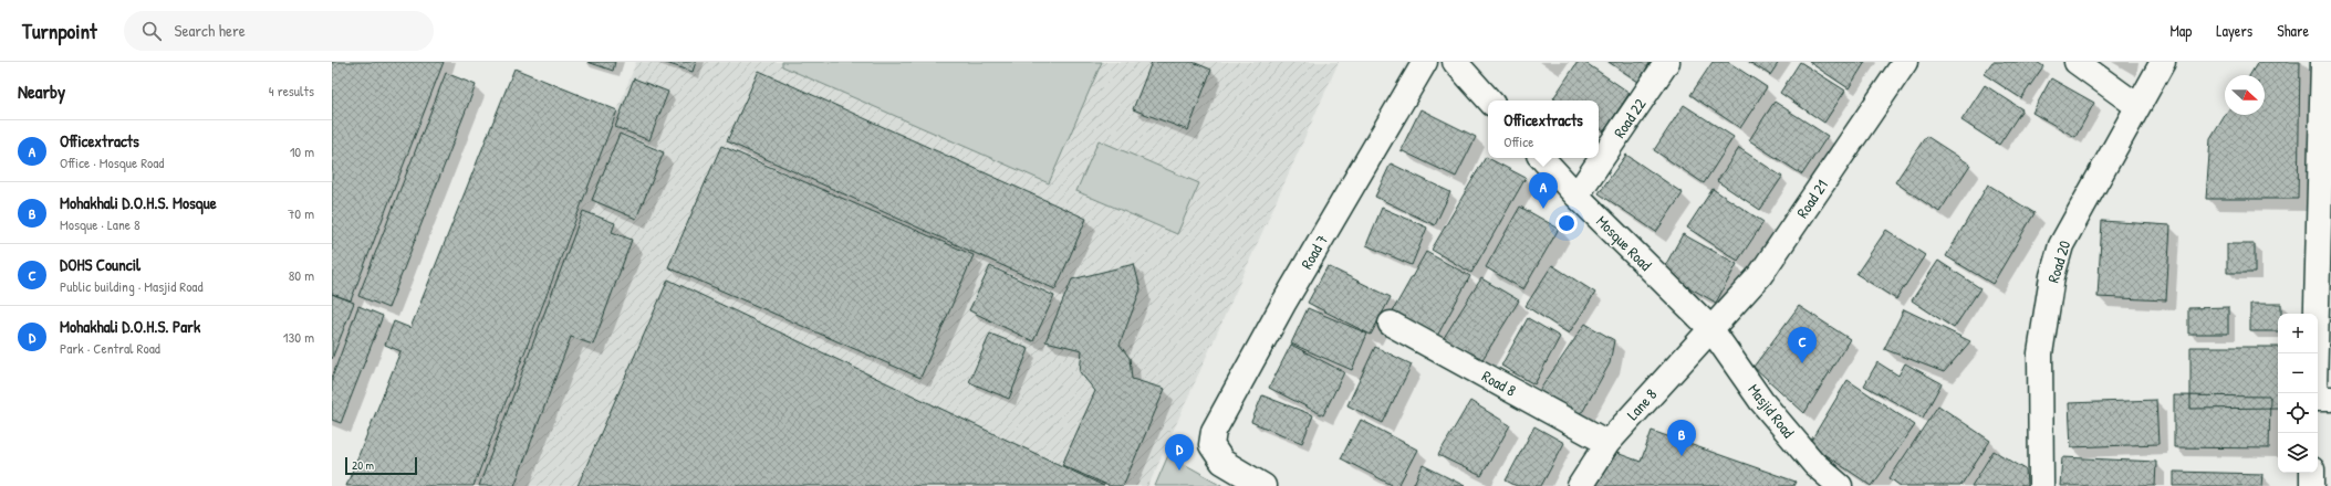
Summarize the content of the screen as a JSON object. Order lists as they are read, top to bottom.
{
  "streets": {
    "street": [
      "Road 22",
      "Road 21",
      "Mosque Road",
      "Road 7",
      "Road 20",
      "Road 8",
      "Lane 8",
      "Masjid Road"
    ]
  },
  "crossings": [
    ["Road 22", "Mosque Road"],
    ["Road 21", "Mosque Road"],
    ["Road 21", "Lane 8"],
    ["Road 21", "Masjid Road"],
    ["Mosque Road", "Lane 8"],
    ["Mosque Road", "Masjid Road"],
    ["Road 8", "Lane 8"],
    ["Lane 8", "Masjid Road"]
  ],
  "scale_bar": "20 m",
  "north": "right",
  "page": {
    "header": "Turnpoint",
    "search": "Search here",
    "nav": ["Map", "Layers", "Share"],
    "heading": ["Nearby", "4 results"],
    "popup": ["Officextracts", "Office"],
    "list": [
      {
        "mark": "A",
        "name": "Officextracts",
        "note": "Office · Mosque Road",
        "value": "10 m"
      },
      {
        "mark": "B",
        "name": "Mohakhali D.O.H.S. Mosque",
        "note": "Mosque · Lane 8",
        "value": "70 m"
      },
      {
        "mark": "C",
        "name": "DOHS Council",
        "note": "Public building · Masjid Road",
        "value": "80 m"
      },
      {
        "mark": "D",
        "name": "Mohakhali D.O.H.S. Park",
        "note": "Park · Central Road",
        "value": "130 m"
      }
    ],
    "pins": [
      "A",
      "C",
      "B",
      "D"
    ],
    "map_buttons": ["+", "−"],
    "scale": "20 m"
  }
}
